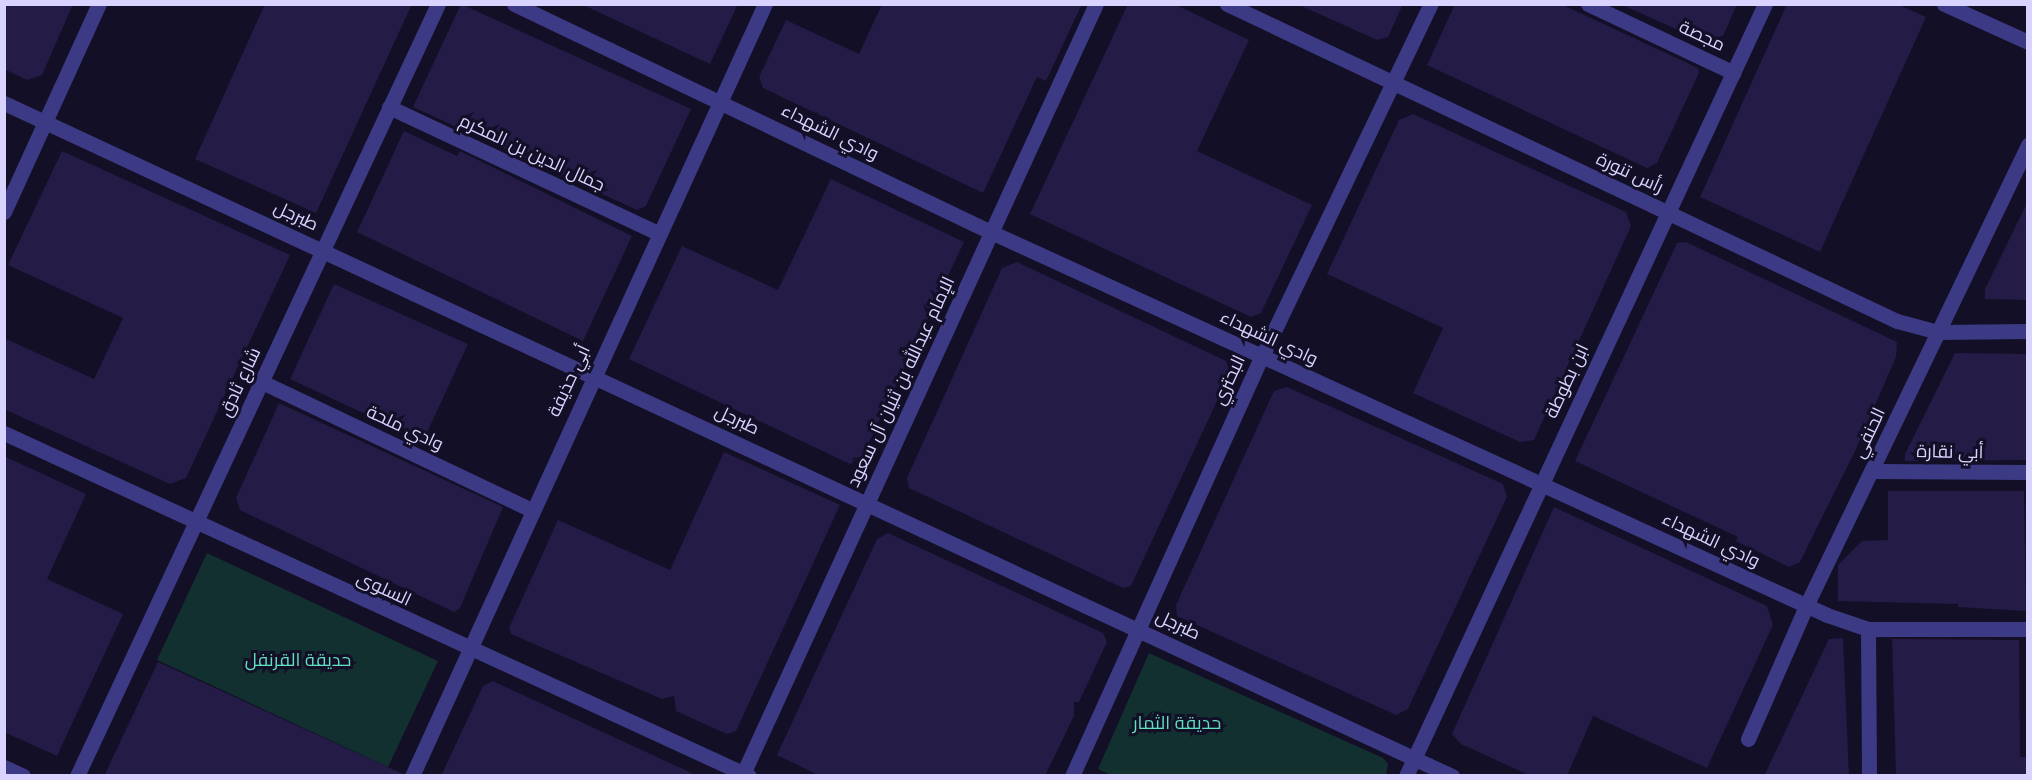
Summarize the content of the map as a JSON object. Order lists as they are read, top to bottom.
{
  "streets": {
    "street": [
      "مجصة",
      "وادي الشهداء",
      "جمال الدين بن المكرم",
      "رأس تنورة",
      "طبرجل",
      "البحتري",
      "أبي حذيفة",
      "ابن بطوطة",
      "شارع ثادق",
      "الإمام عبدالله بن ثنيان آل سعود",
      "وادي ملحة",
      "الحنفي",
      "أبي نقارة",
      "السلوى"
    ]
  },
  "crossings": [
    ["مجصة", "ابن بطوطة"],
    ["وادي الشهداء", "البحتري"],
    ["وادي الشهداء", "أبي حذيفة"],
    ["وادي الشهداء", "ابن بطوطة"],
    ["وادي الشهداء", "الإمام عبدالله بن ثنيان آل سعود"],
    ["وادي الشهداء", "الحنفي"],
    ["جمال الدين بن المكرم", "أبي حذيفة"],
    ["جمال الدين بن المكرم", "شارع ثادق"],
    ["رأس تنورة", "البحتري"],
    ["رأس تنورة", "ابن بطوطة"],
    ["رأس تنورة", "الحنفي"],
    ["طبرجل", "البحتري"],
    ["طبرجل", "أبي حذيفة"],
    ["طبرجل", "ابن بطوطة"],
    ["طبرجل", "شارع ثادق"],
    ["طبرجل", "الإمام عبدالله بن ثنيان آل سعود"],
    ["أبي حذيفة", "وادي ملحة"],
    ["أبي حذيفة", "السلوى"],
    ["شارع ثادق", "وادي ملحة"],
    ["شارع ثادق", "السلوى"],
    ["الإمام عبدالله بن ثنيان آل سعود", "السلوى"],
    ["الحنفي", "أبي نقارة"]
  ],
  "parks": ["حديقة القرنفل", "حديقة الثمار"]
}
